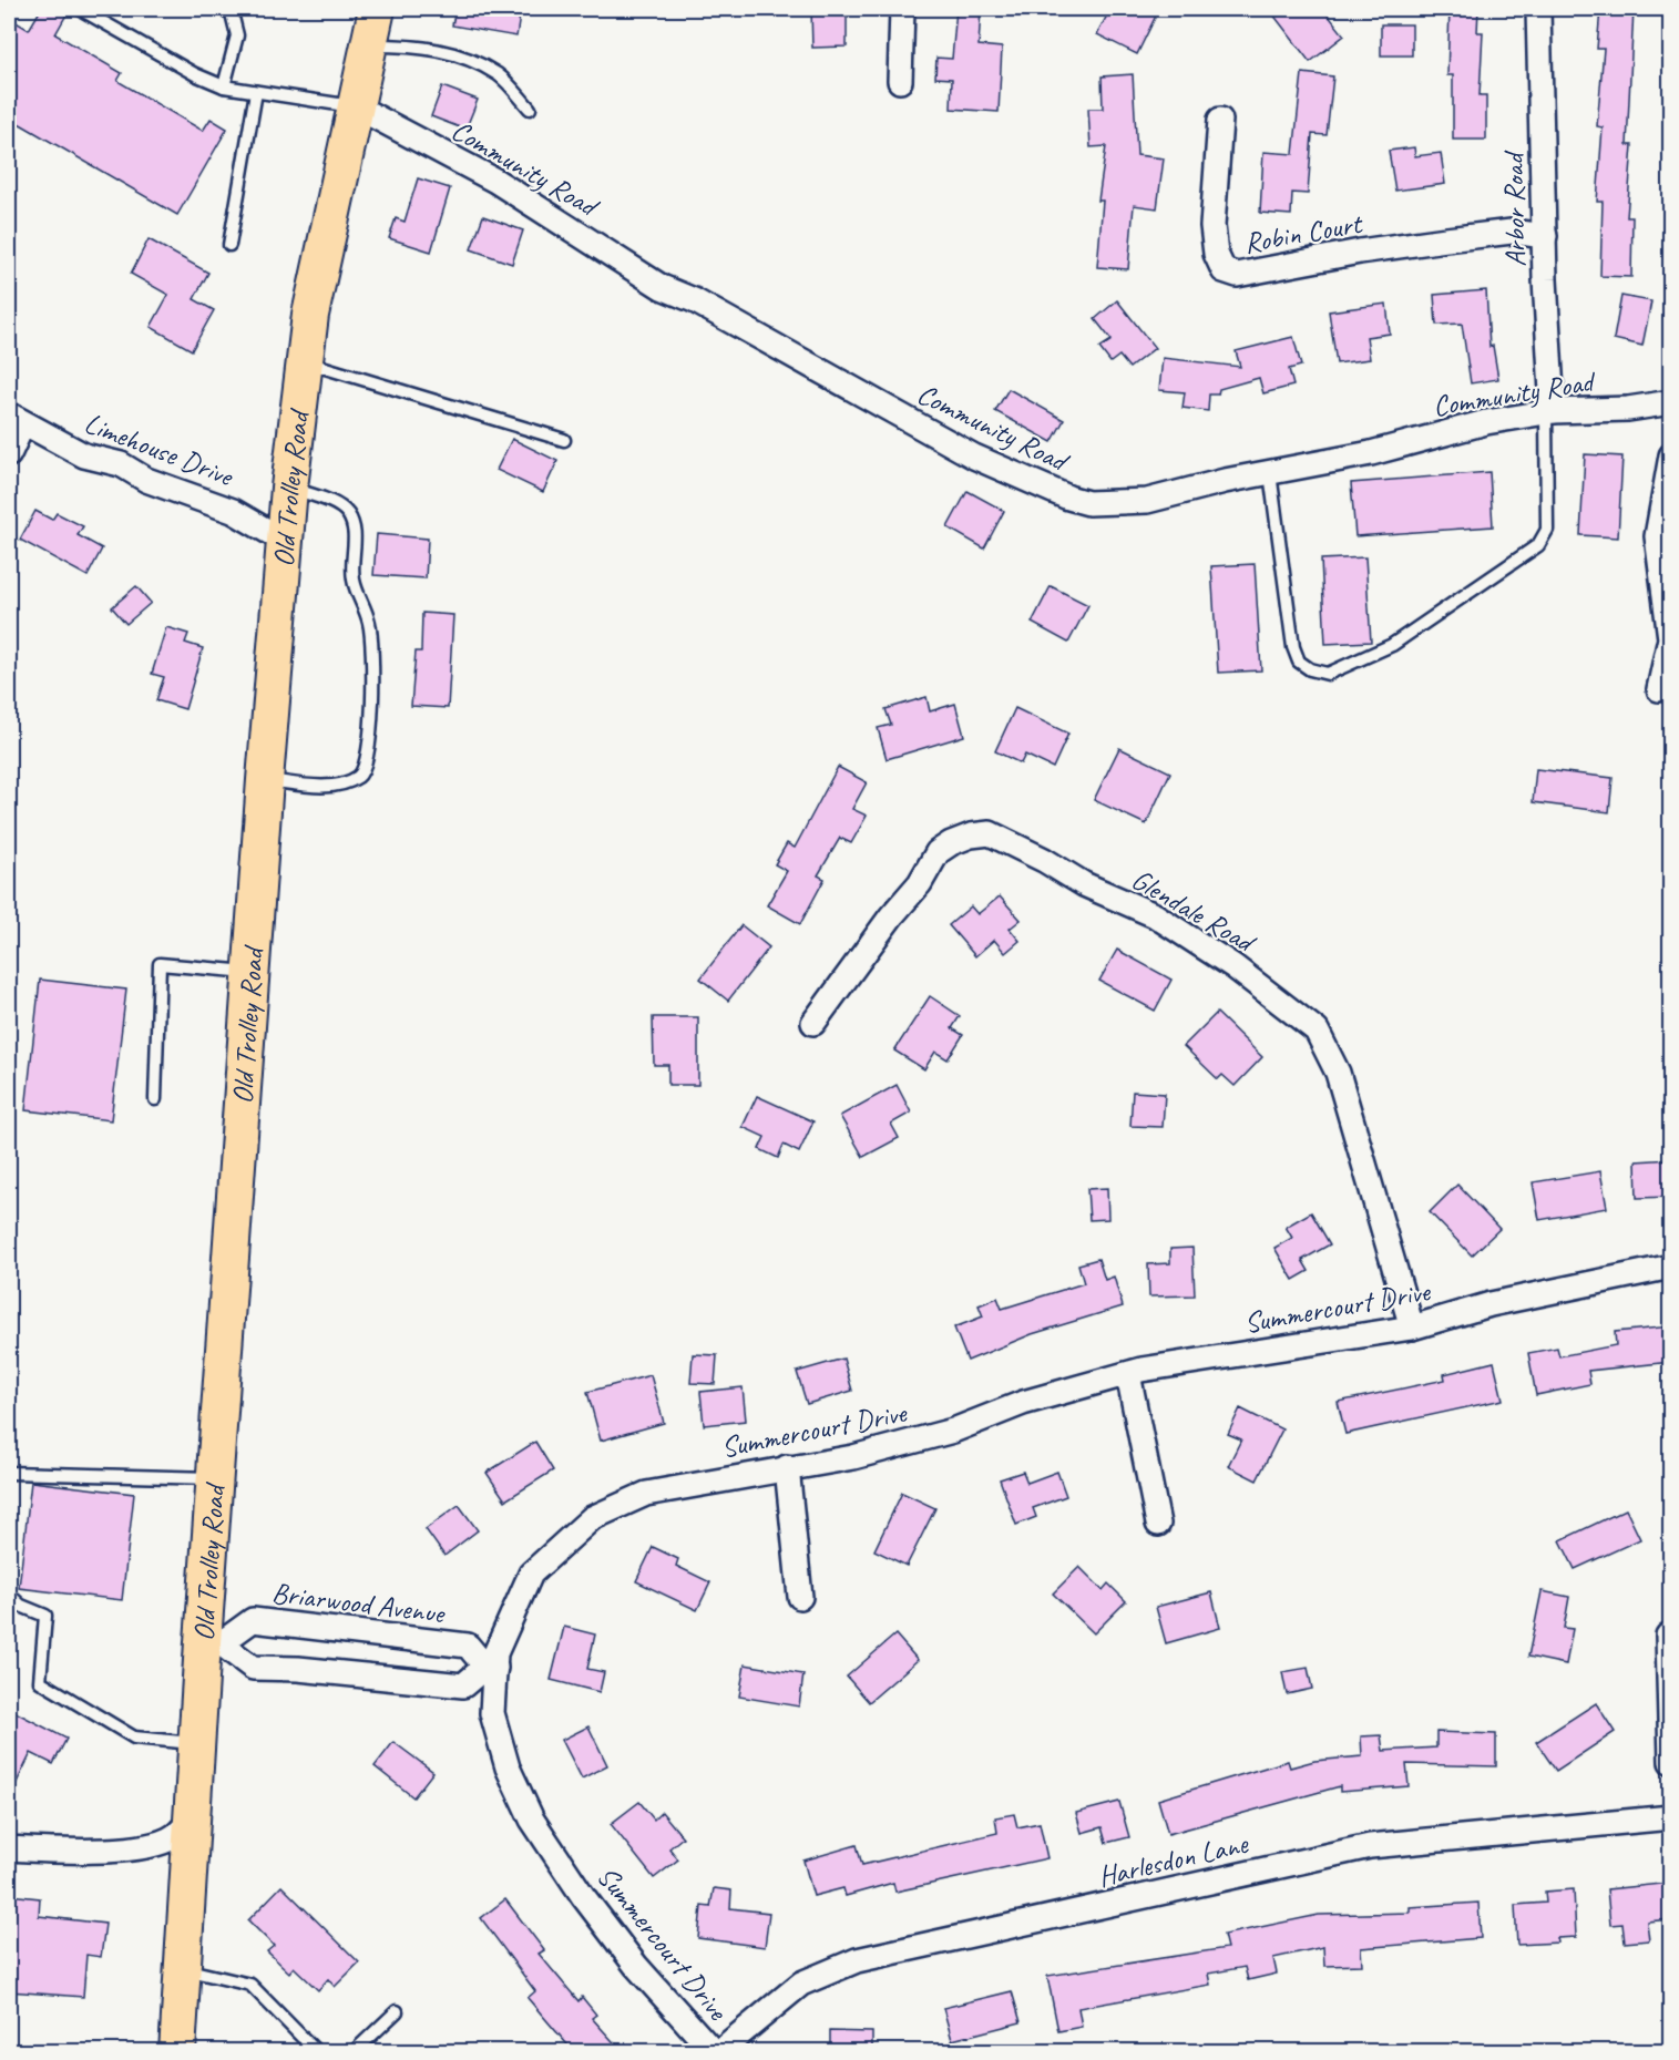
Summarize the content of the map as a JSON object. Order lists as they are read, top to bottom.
{
  "streets": {
    "main road": ["Old Trolley Road"],
    "street": [
      "Community Road",
      "Arbor Road",
      "Robin Court",
      "Limehouse Drive",
      "Glendale Road",
      "Summercourt Drive",
      "Briarwood Avenue",
      "Harlesdon Lane"
    ]
  },
  "crossings": [
    ["Community Road", "Arbor Road"],
    ["Community Road", "Old Trolley Road"],
    ["Arbor Road", "Robin Court"],
    ["Limehouse Drive", "Old Trolley Road"],
    ["Old Trolley Road", "Briarwood Avenue"],
    ["Glendale Road", "Summercourt Drive"],
    ["Summercourt Drive", "Briarwood Avenue"],
    ["Summercourt Drive", "Harlesdon Lane"]
  ]
}
